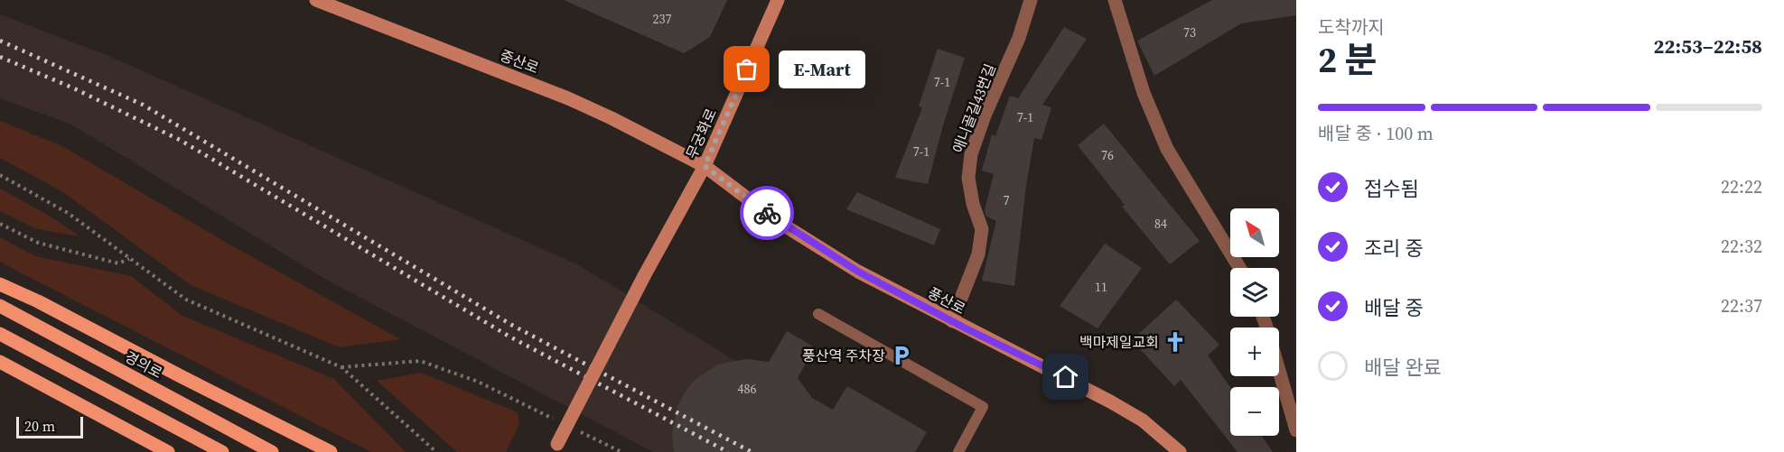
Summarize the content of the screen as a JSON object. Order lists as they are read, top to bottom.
{
  "streets": {
    "main road": [
      "중산로",
      "무궁화로",
      "풍산로",
      "경의로"
    ],
    "street": ["애니골길43번길"]
  },
  "crossings": [
    ["중산로", "무궁화로"],
    ["중산로", "풍산로"],
    ["애니골길43번길", "풍산로"],
    ["무궁화로", "풍산로"]
  ],
  "places": {
    "other": ["E-Mart"],
    "church": ["백마제일교회"],
    "parking": ["풍산역 주차장"]
  },
  "house_numbers": [
    "237",
    "73",
    "7-1",
    "7-1",
    "7-1",
    "76",
    "7",
    "84",
    "11",
    "486"
  ],
  "scale_bar": "20 m",
  "north": "top left",
  "page": {
    "heading": ["2 분", "도착까지", "22:53–22:58"],
    "bubble": "E-Mart",
    "bar": "배달 중 · 100 m",
    "list": [
      ["접수됨", "22:22"],
      ["조리 중", "22:32"],
      ["배달 중", "22:37"],
      "배달 완료"
    ],
    "map_buttons": ["+", "−"],
    "scale": "20 m"
  }
}
